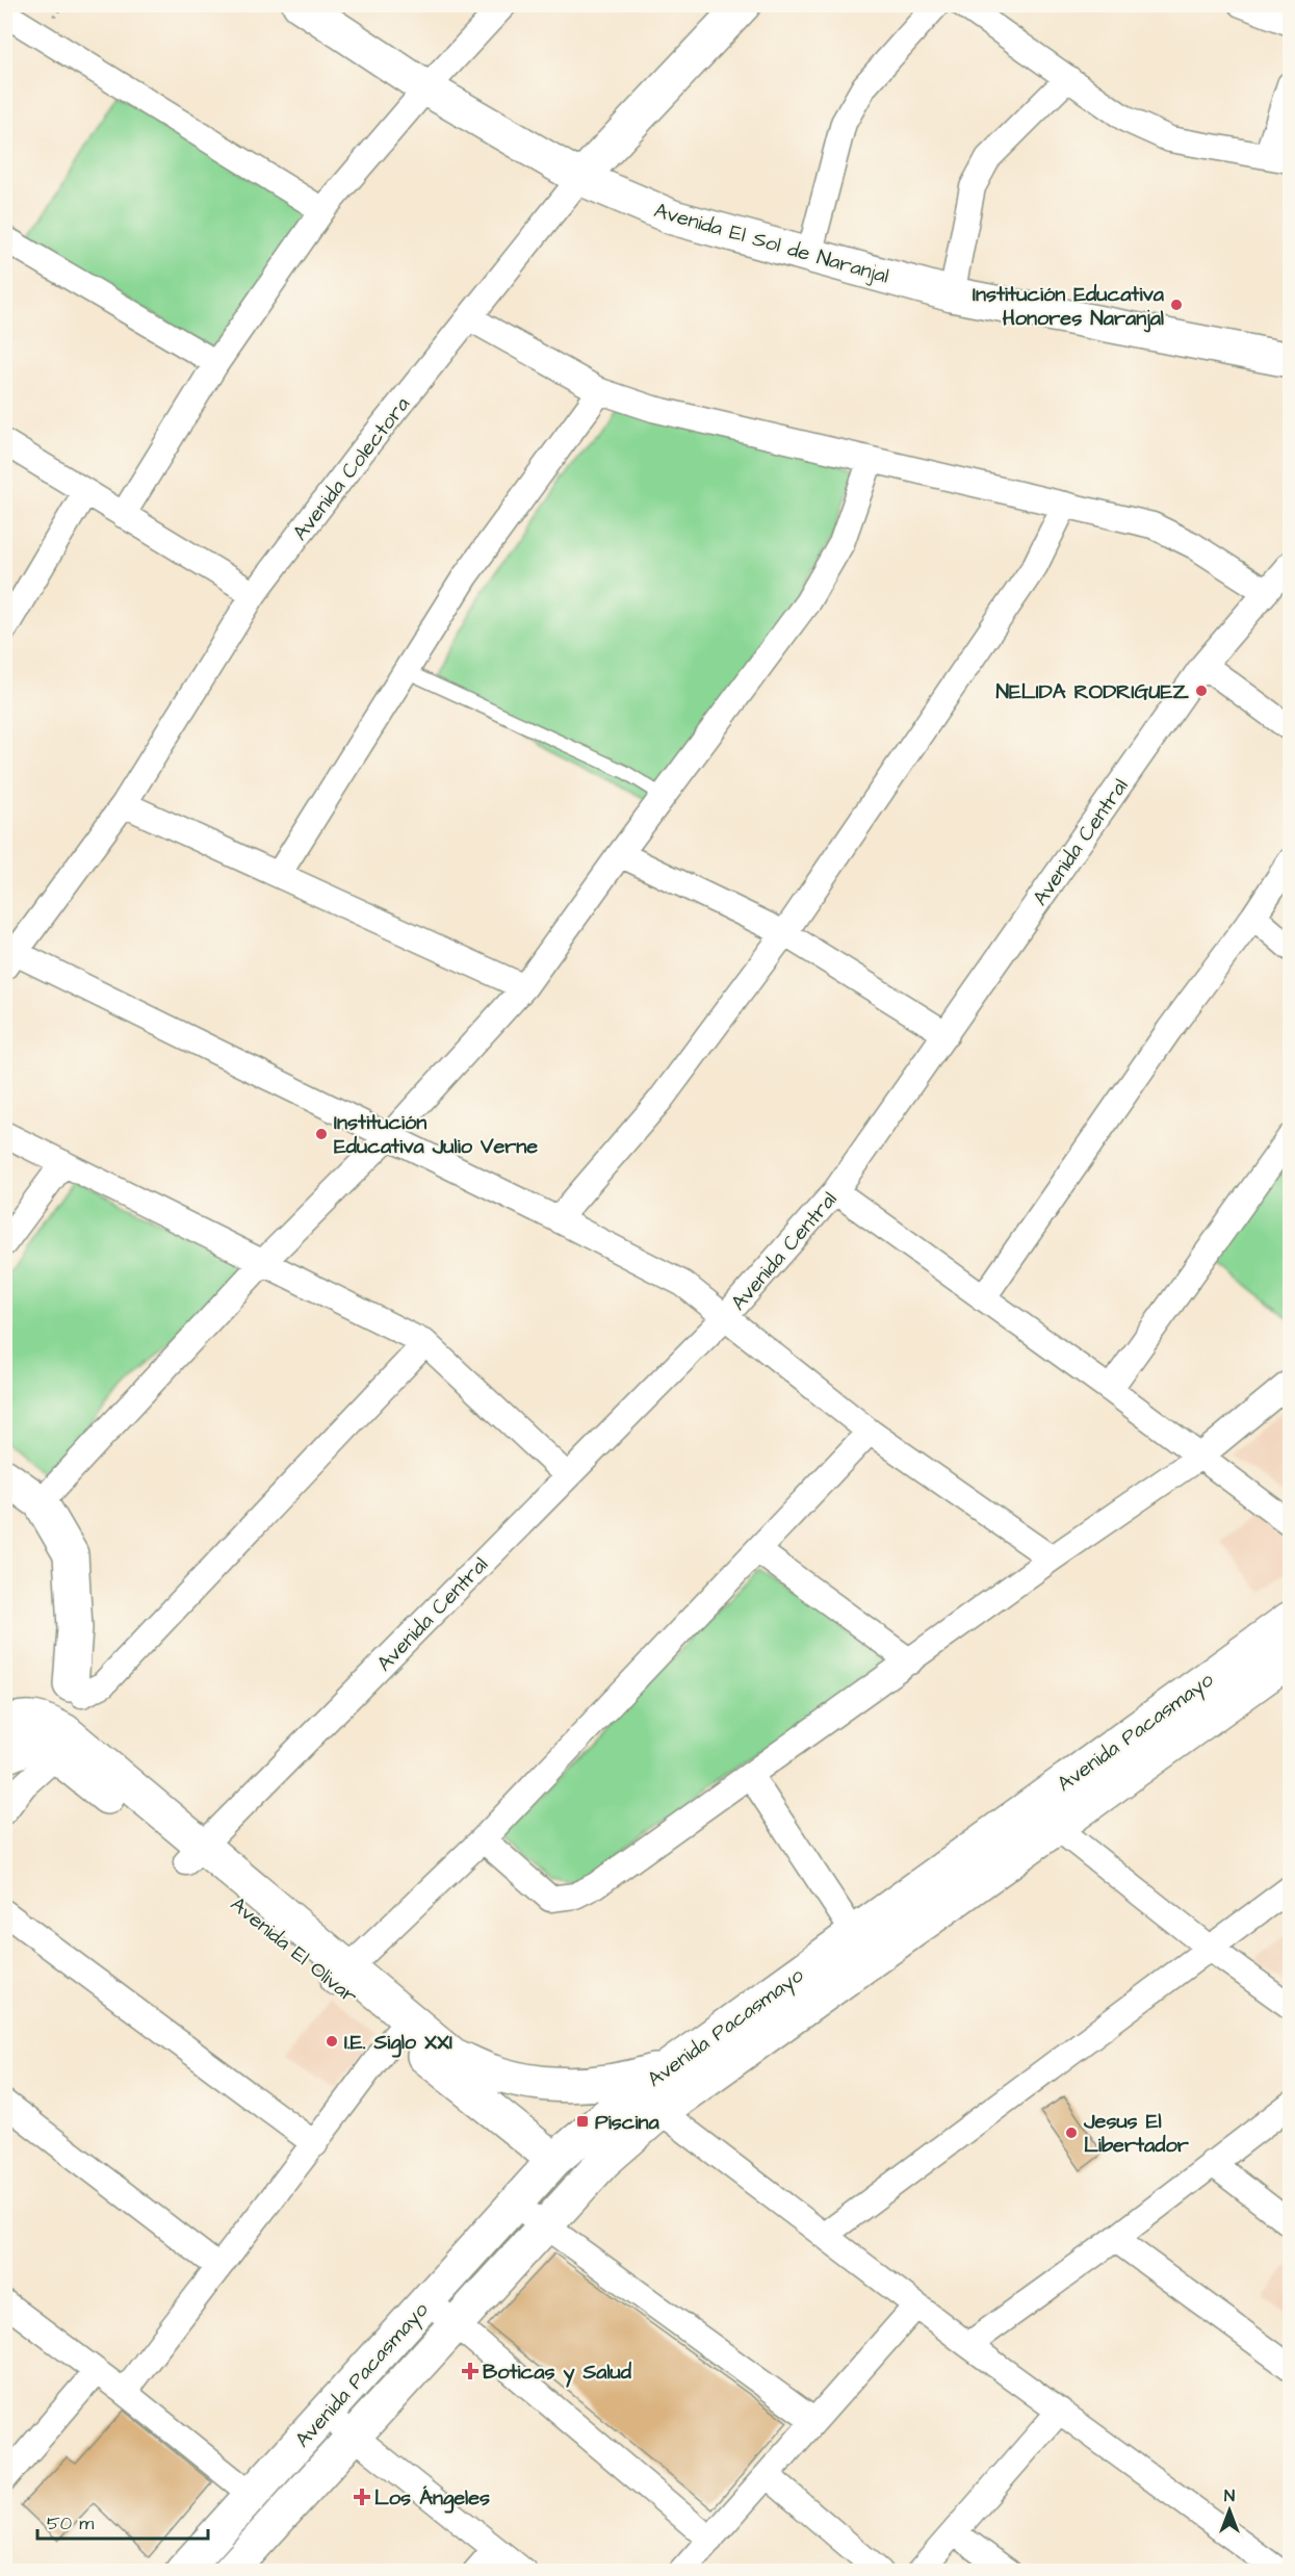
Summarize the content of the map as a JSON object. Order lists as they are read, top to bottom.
{
  "streets": {
    "main road": [
      "Avenida El Sol de Naranjal",
      "Avenida Colectora",
      "Avenida Pacasmayo",
      "Avenida El Olivar"
    ],
    "street": ["Avenida Central"]
  },
  "crossings": [
    ["Avenida El Sol de Naranjal", "Avenida Colectora"],
    ["Avenida Central", "Avenida El Olivar"],
    ["Avenida Pacasmayo", "Avenida El Olivar"]
  ],
  "places": {
    "other": [
      "Institución Educativa Honores Naranjal",
      "NELIDA RODRIGUEZ",
      "Institución Educativa Julio Verne",
      "I.E. Siglo XXI",
      "Jesus El Libertador"
    ],
    "transit": ["Piscina"],
    "health": ["Boticas y Salud", "Los Ángeles"]
  },
  "scale_bar": "50 m",
  "north": "top"
}
